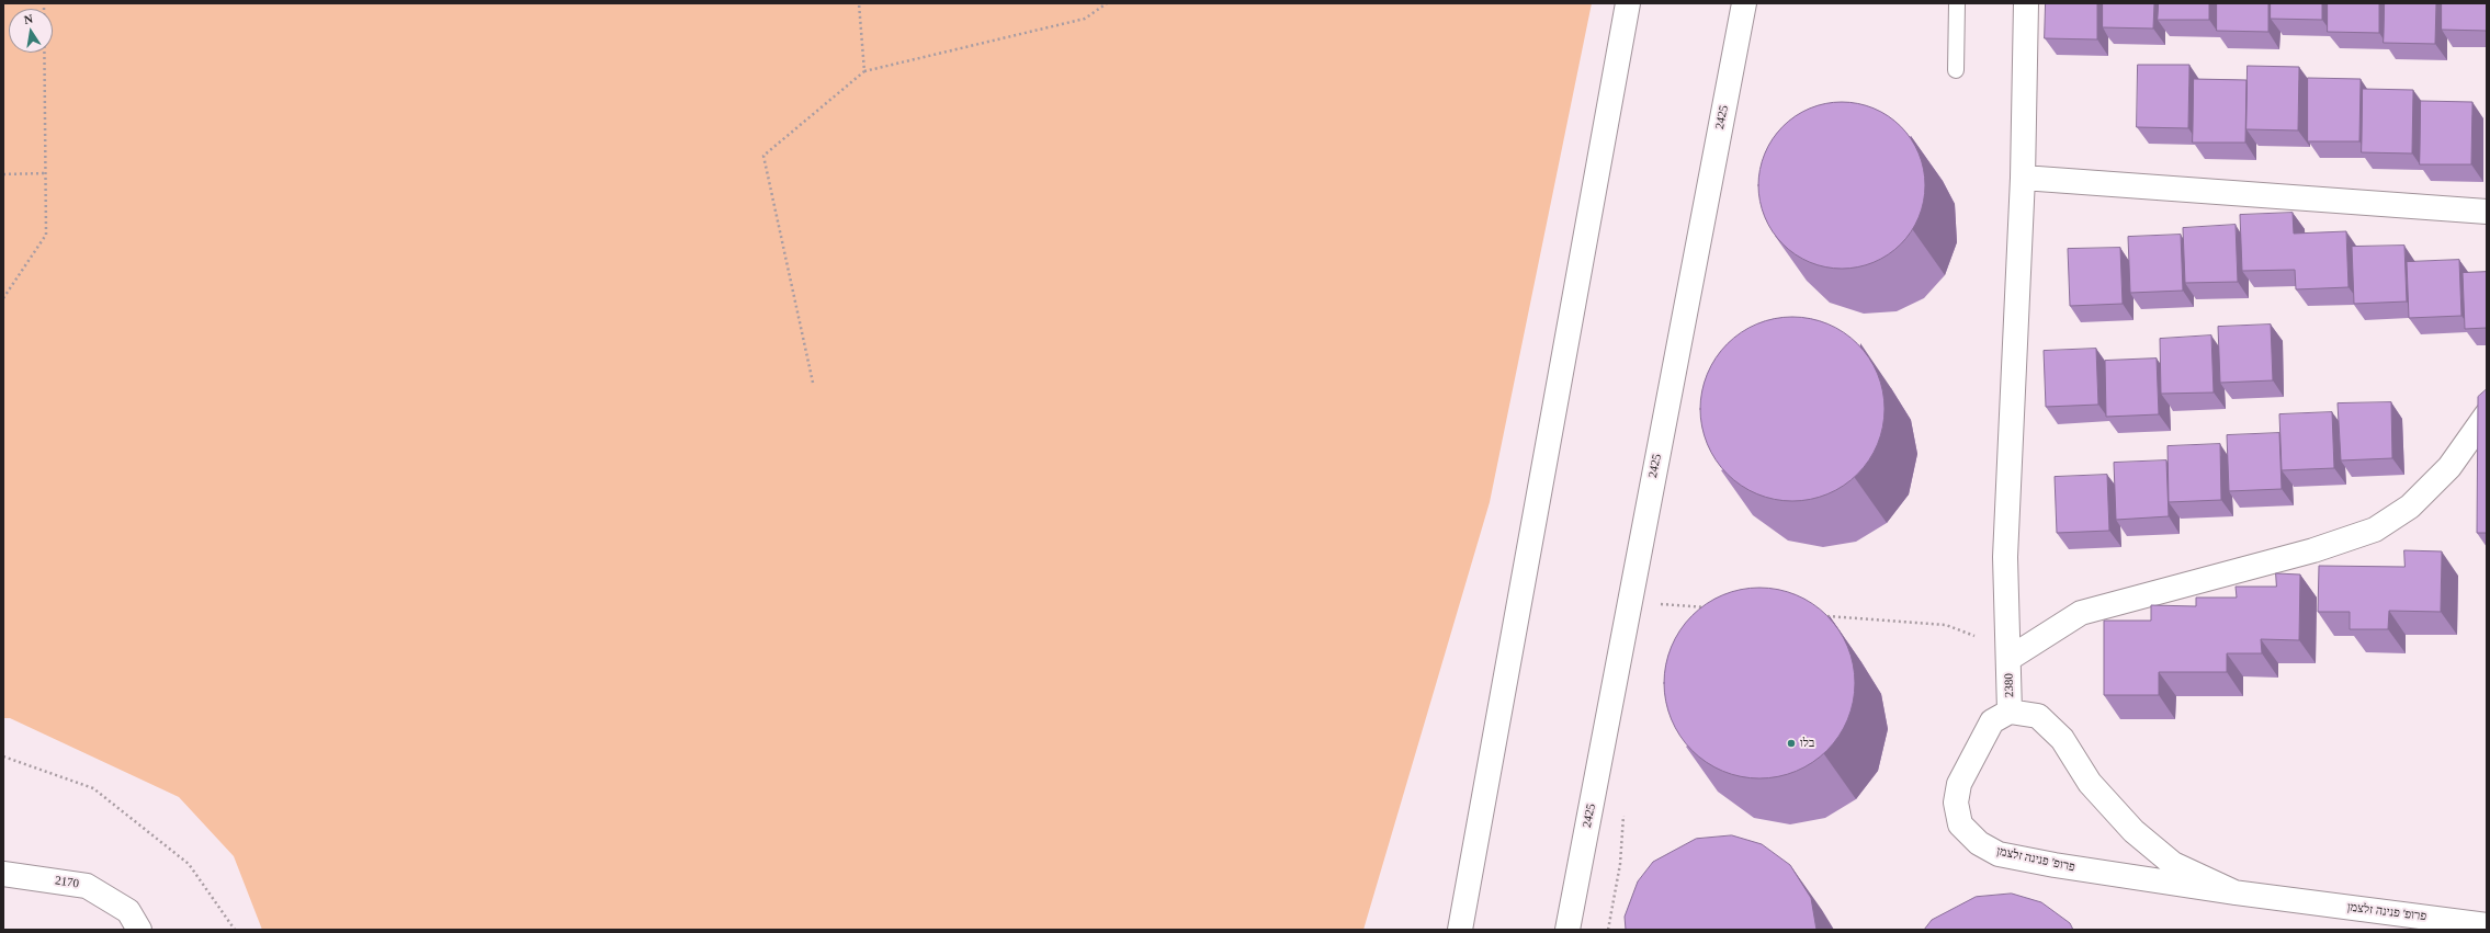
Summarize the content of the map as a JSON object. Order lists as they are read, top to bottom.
{
  "streets": {
    "street": [
      "2425",
      "2380",
      "פרופ' פנינה זלצמן",
      "2170"
    ]
  },
  "crossings": [
    ["2380", "פרופ' פנינה זלצמן"]
  ],
  "places": ["בלו"],
  "north": "top"
}
